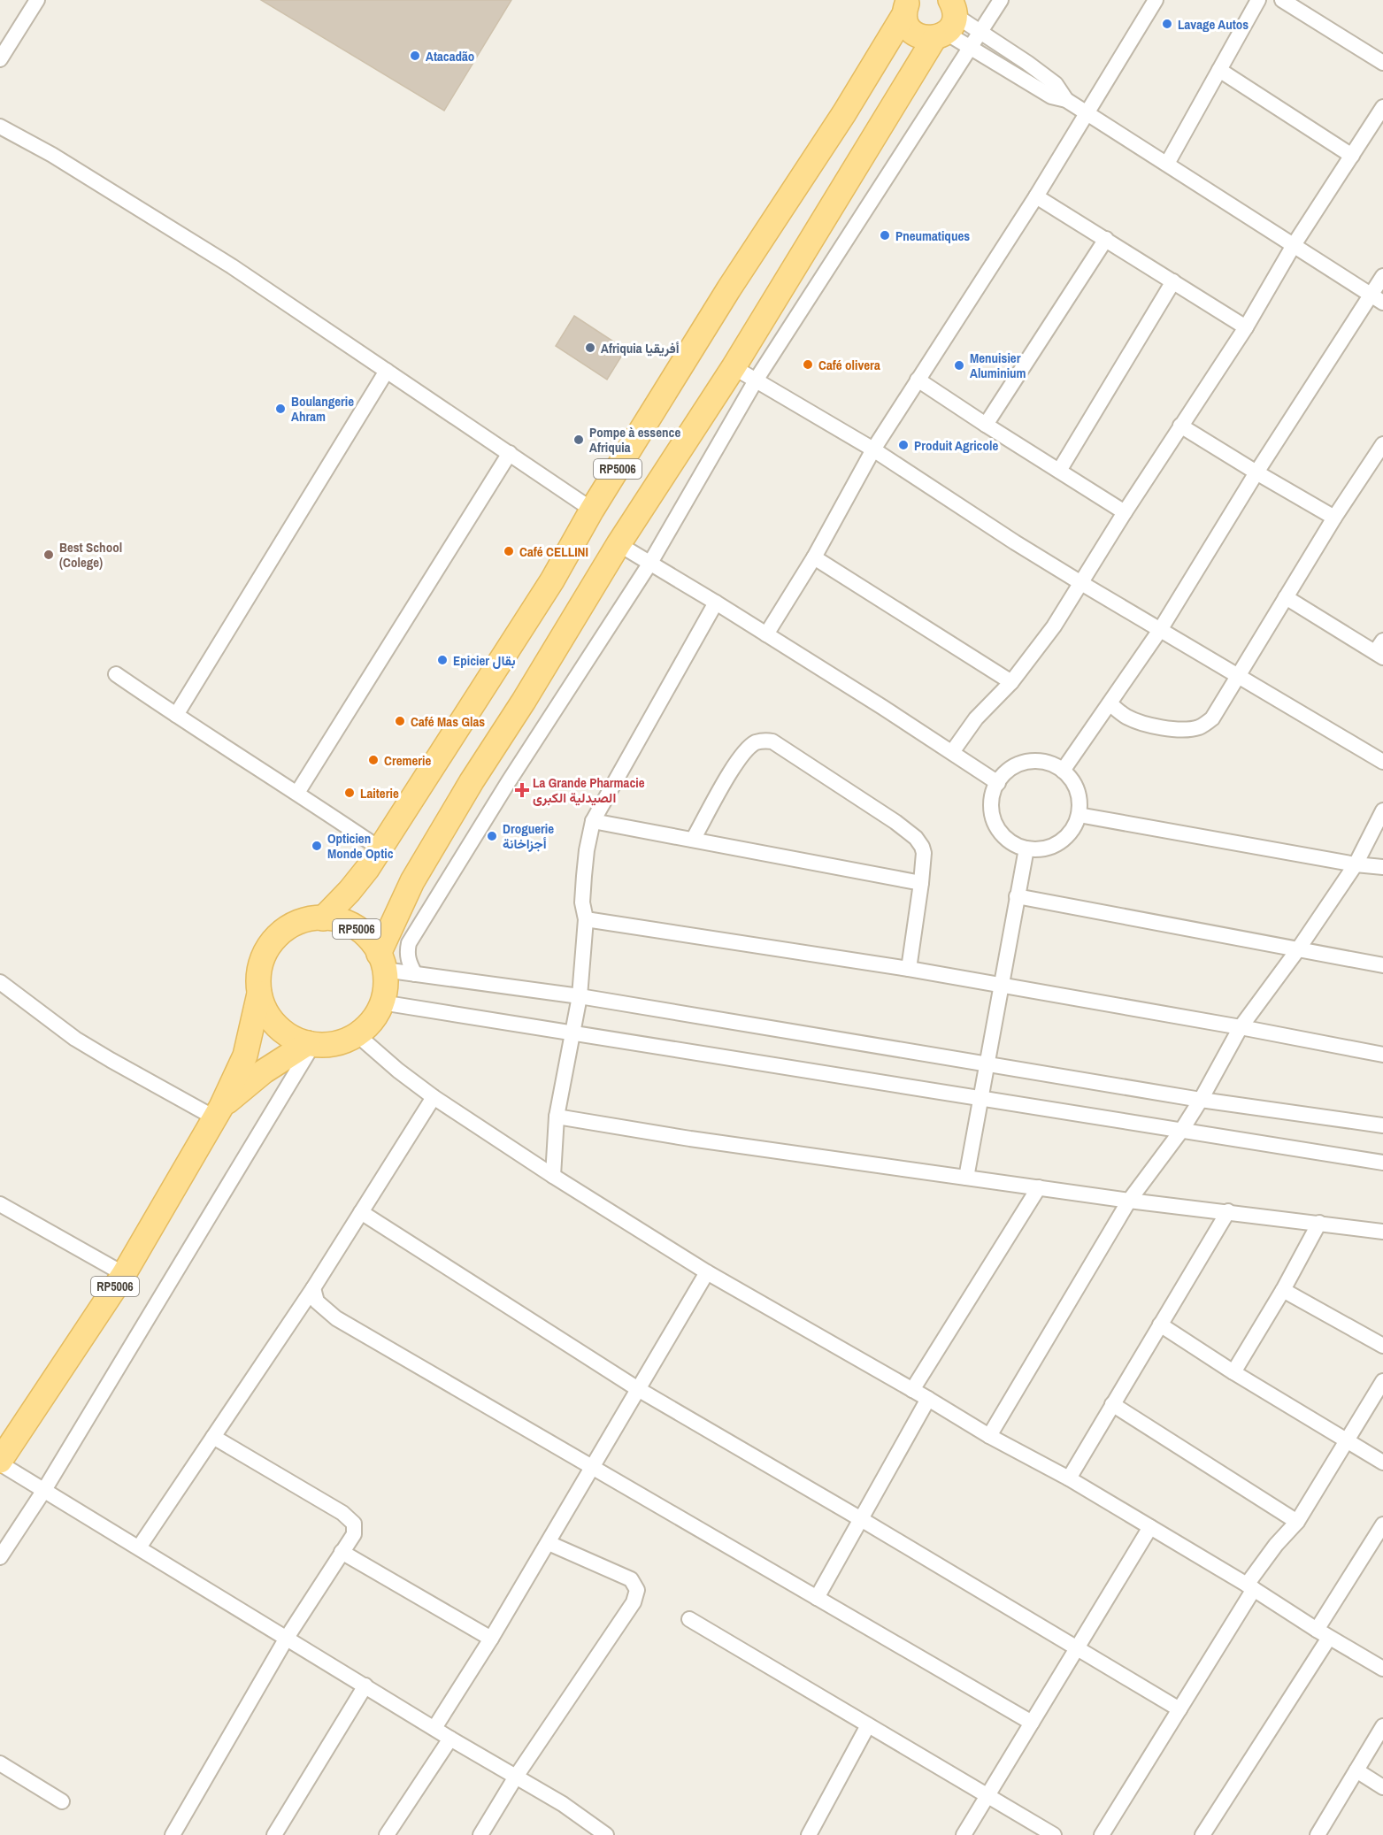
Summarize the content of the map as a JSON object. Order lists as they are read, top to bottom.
{
  "streets": {
    "main road": ["RP5006"]
  },
  "places": {
    "other": [
      "Lavage Autos",
      "Atacadão",
      "Pneumatiques",
      "Afriquia أفريقيا",
      "Café olivera",
      "Menuisier Aluminium",
      "Boulangerie Ahram",
      "Pompe à essence Afriquia",
      "Produit Agricole",
      "Café CELLINI",
      "Best School (Colege)",
      "Epicier بقال",
      "Café Mas Glas",
      "Cremerie",
      "Laiterie",
      "Droguerie أجزاخانة",
      "Opticien Monde Optic"
    ],
    "health": ["La Grande Pharmacie الصيدلية الكبرى"]
  }
}
